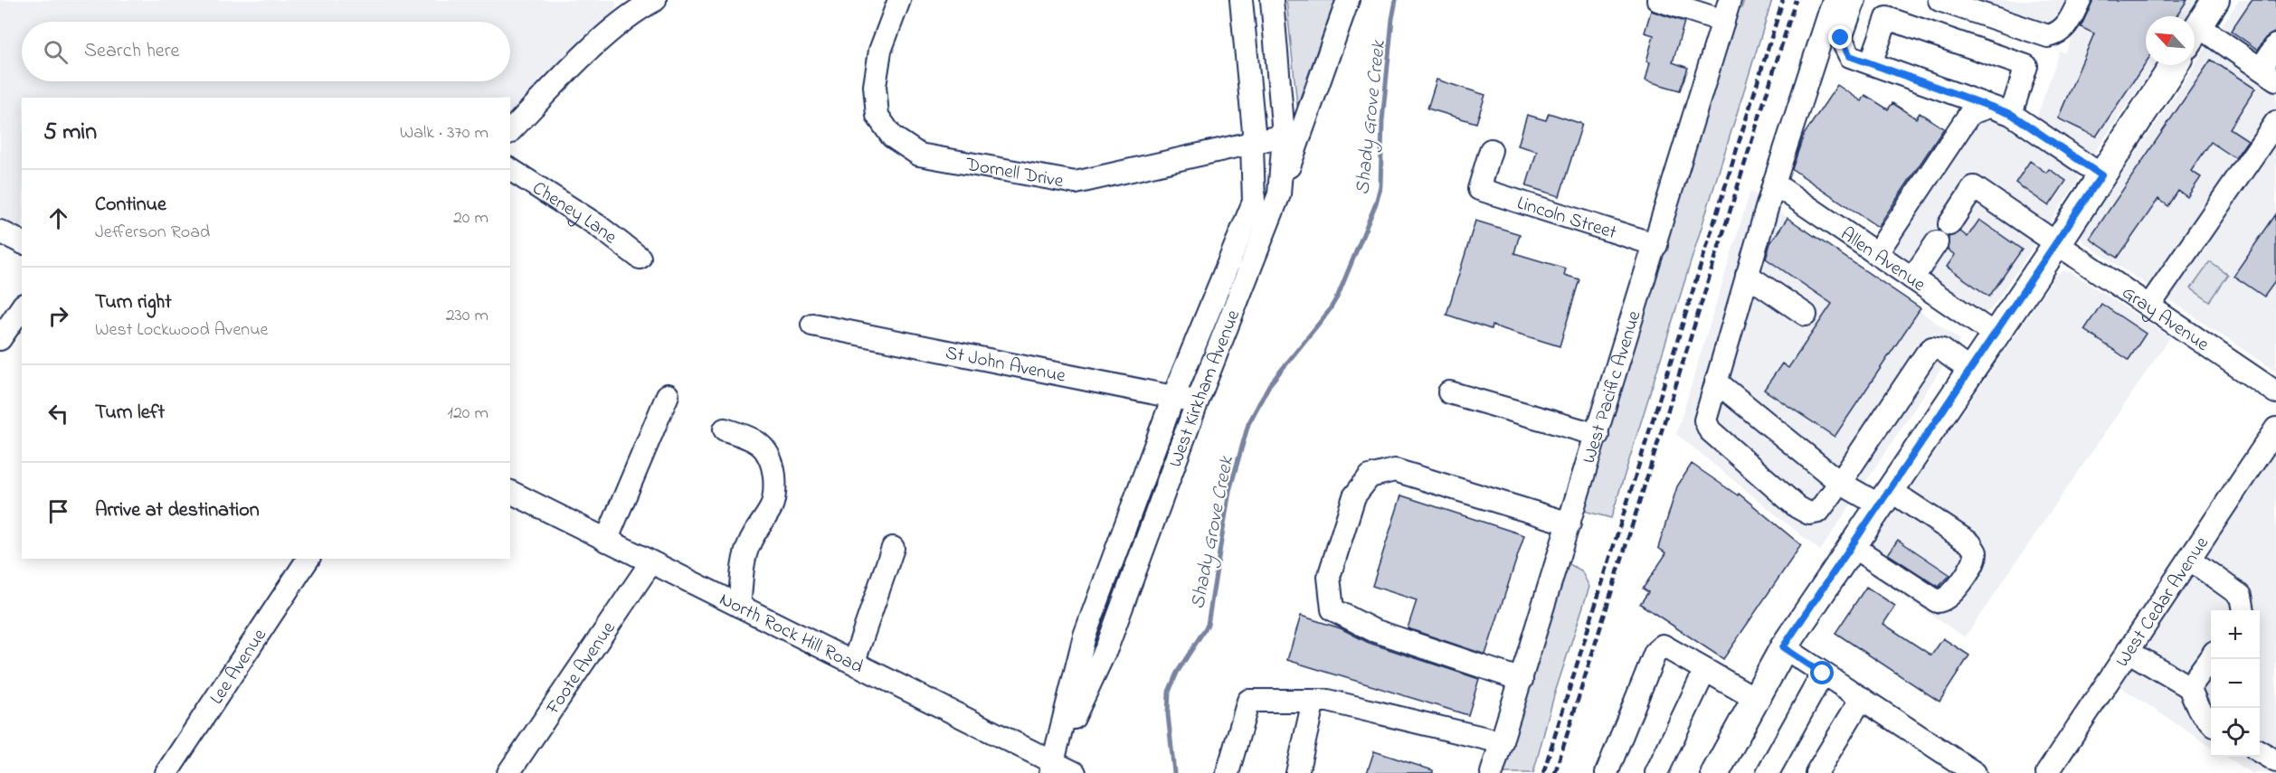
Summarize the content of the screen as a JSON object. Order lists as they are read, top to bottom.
{
  "streets": {
    "street": [
      "Dornell Drive",
      "Cheney Lane",
      "Lincoln Street",
      "Allen Avenue",
      "Gray Avenue",
      "St John Avenue",
      "West Pacific Avenue",
      "West Kirkham Avenue",
      "West Cedar Avenue",
      "North Rock Hill Road",
      "Lee Avenue",
      "Foote Avenue"
    ]
  },
  "crossings": [
    ["Dornell Drive", "West Kirkham Avenue"],
    ["Lincoln Street", "West Pacific Avenue"],
    ["St John Avenue", "West Kirkham Avenue"],
    ["West Kirkham Avenue", "North Rock Hill Road"],
    ["North Rock Hill Road", "Foote Avenue"]
  ],
  "water": ["Shady Grove Creek"],
  "north": "top left",
  "page": {
    "search": "Search here",
    "heading": ["5 min", "Walk · 370 m"],
    "list": [
      ["Continue", "Jefferson Road", "20 m"],
      ["Turn right", "West Lockwood Avenue", "230 m"],
      ["Turn left", "120 m"],
      "Arrive at destination"
    ],
    "map_buttons": ["+", "−"]
  }
}
